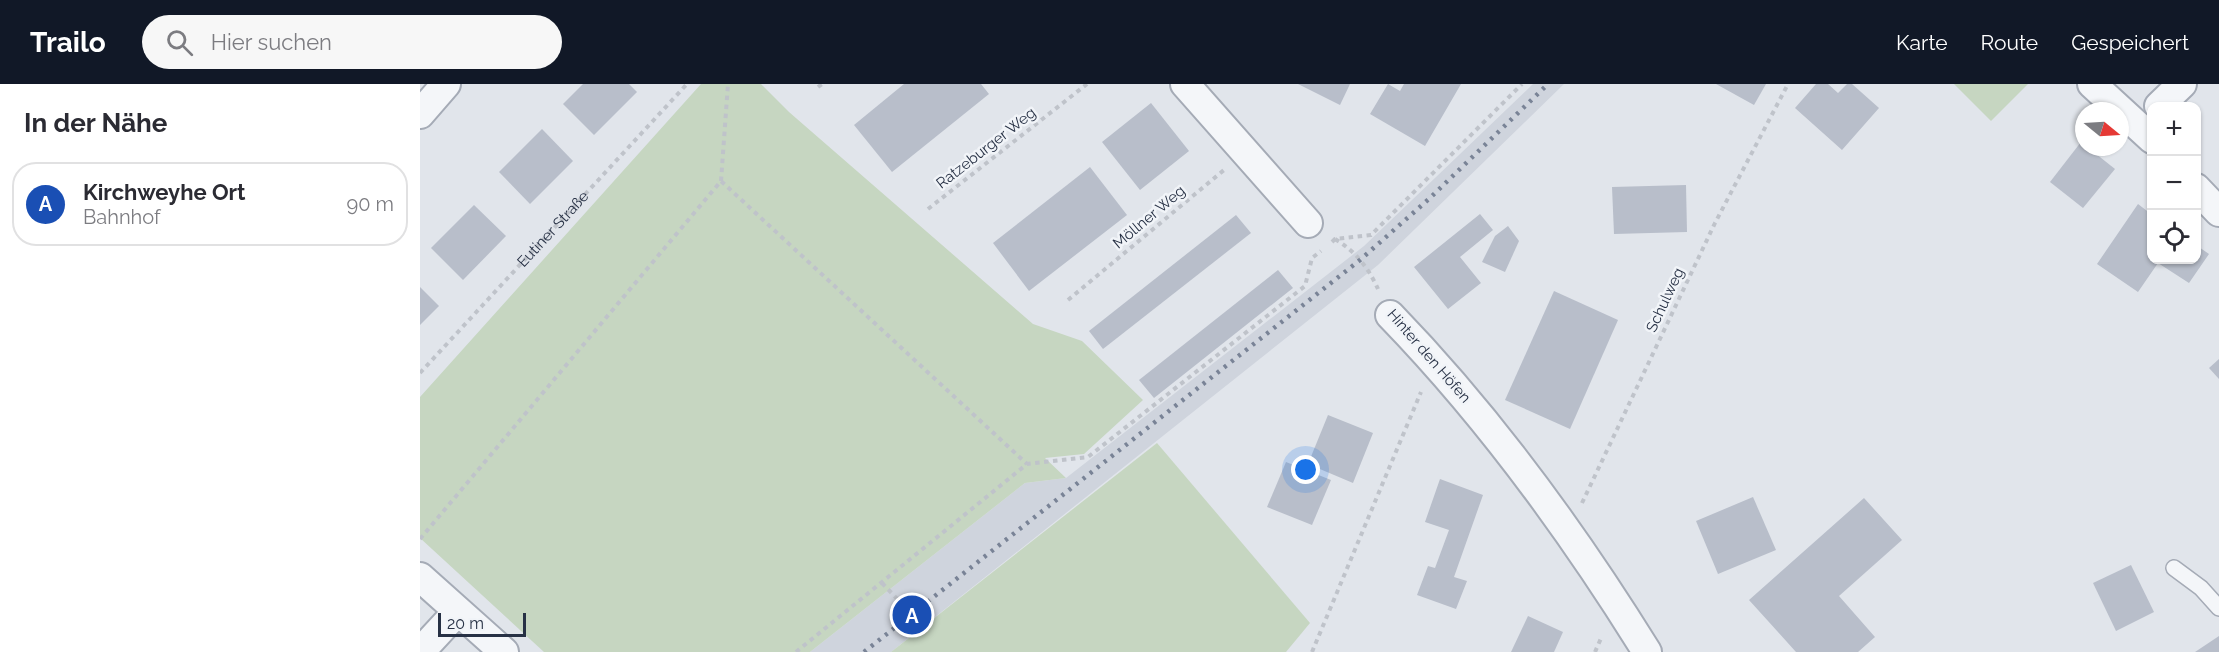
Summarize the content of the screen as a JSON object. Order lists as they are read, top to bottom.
{
  "streets": {
    "street": ["Hinter den Höfen"],
    "path": [
      "Ratzeburger Weg",
      "Möllner Weg",
      "Eutiner Straße",
      "Schulweg"
    ]
  },
  "crossings": [
    ["Schulweg", "Hinter den Höfen"]
  ],
  "scale_bar": "20 m",
  "north": "right",
  "page": {
    "header": "Trailo",
    "search": "Hier suchen",
    "nav": ["Karte", "Route", "Gespeichert"],
    "heading": "In der Nähe",
    "map_buttons": ["+", "−"],
    "list": [
      {
        "mark": "A",
        "name": "Kirchweyhe Ort",
        "note": "Bahnhof",
        "value": "90 m"
      }
    ],
    "pins": "A",
    "scale": "20 m"
  }
}
